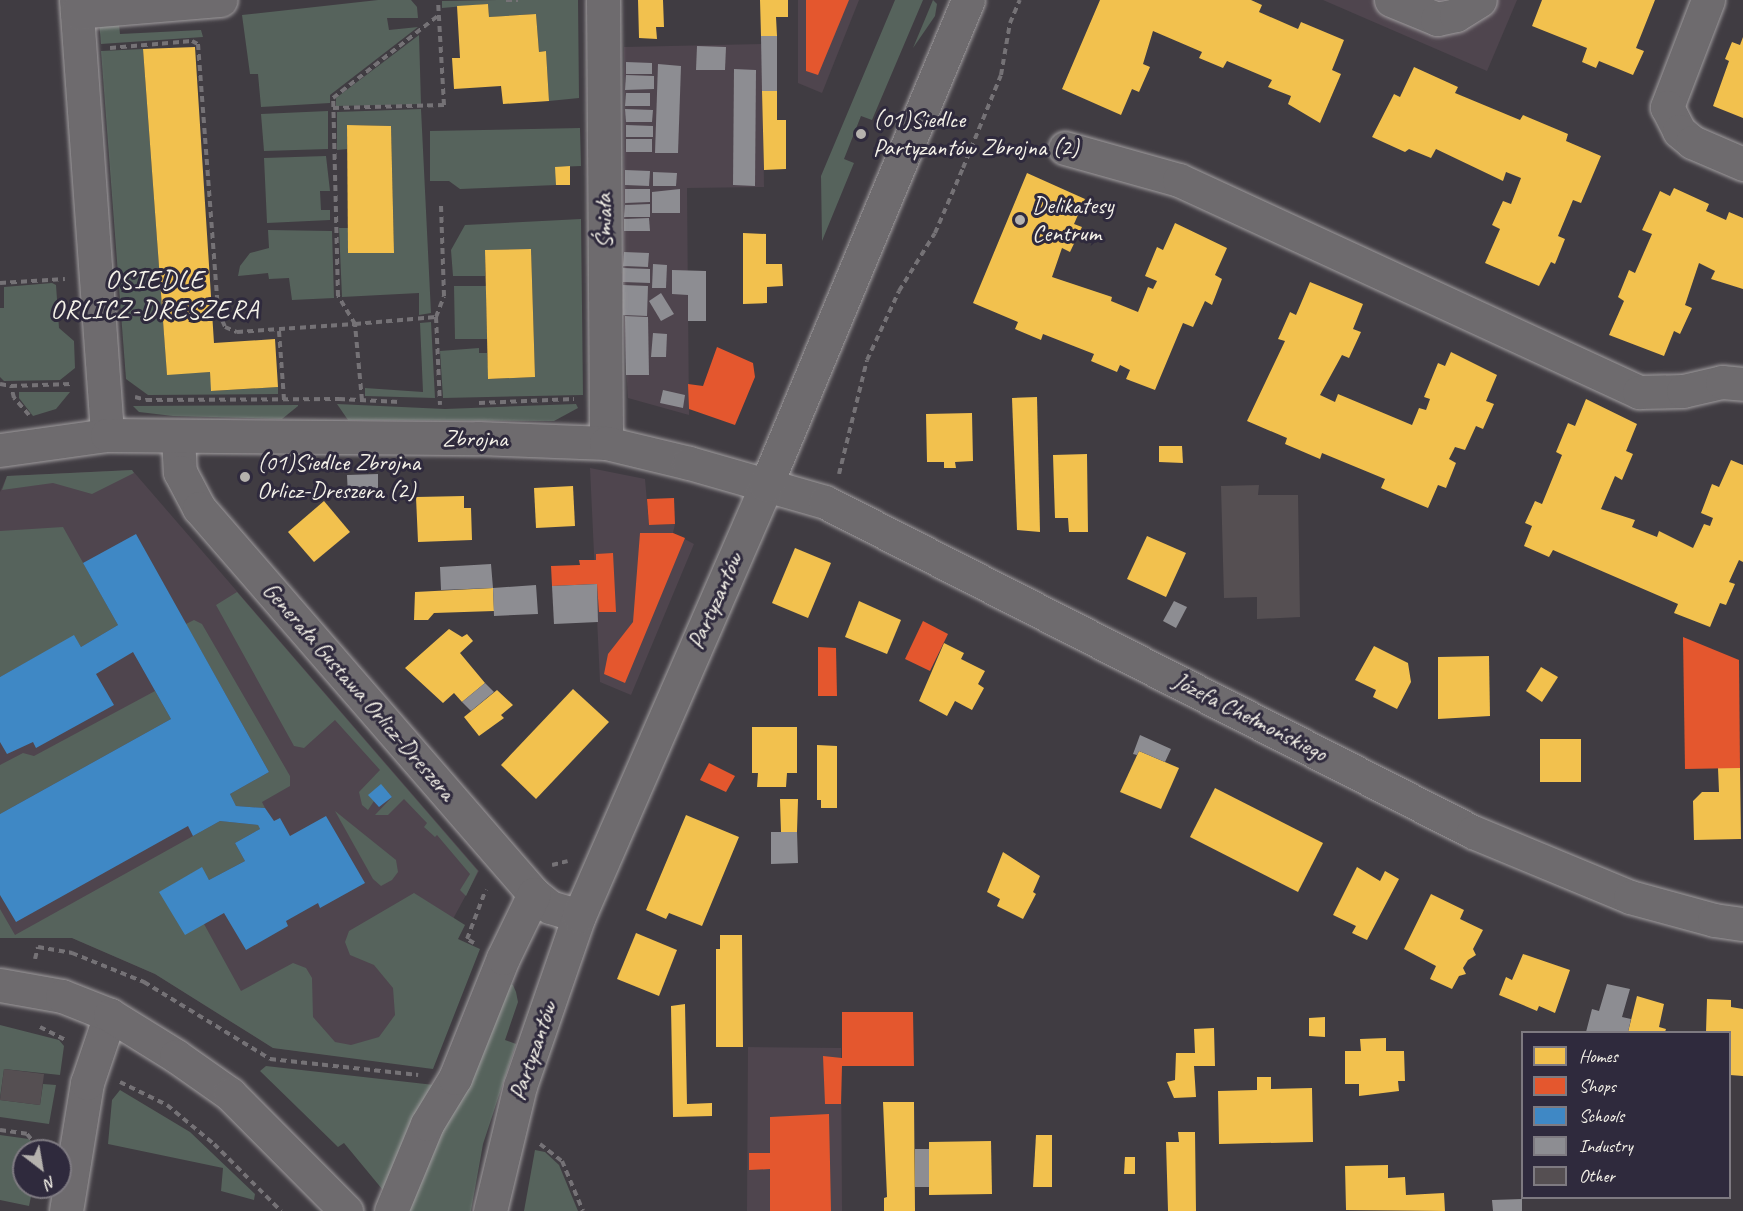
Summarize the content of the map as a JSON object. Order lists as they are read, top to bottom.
{
  "streets": {
    "street": [
      "Śmiała",
      "Zbrojna",
      "Partyzantów",
      "Generała Gustawa Orlicz-Dreszera",
      "Józefa Chełmońskiego"
    ]
  },
  "crossings": [
    ["Śmiała", "Zbrojna"],
    ["Zbrojna", "Partyzantów"],
    ["Zbrojna", "Generała Gustawa Orlicz-Dreszera"],
    ["Zbrojna", "Józefa Chełmońskiego"],
    ["Partyzantów", "Generała Gustawa Orlicz-Dreszera"],
    ["Partyzantów", "Józefa Chełmońskiego"]
  ],
  "districts": ["OSIEDLE ORLICZ-DRESZERA"],
  "places": ["(01)Siedlce Partyzantów Zbrojna (2)", "Delikatesy Centrum", "(01)Siedlce Zbrojna Orlicz-Dreszera (2)"],
  "legend": [
    "Homes",
    "Shops",
    "Schools",
    "Industry",
    "Other"
  ],
  "north": "bottom right"
}
